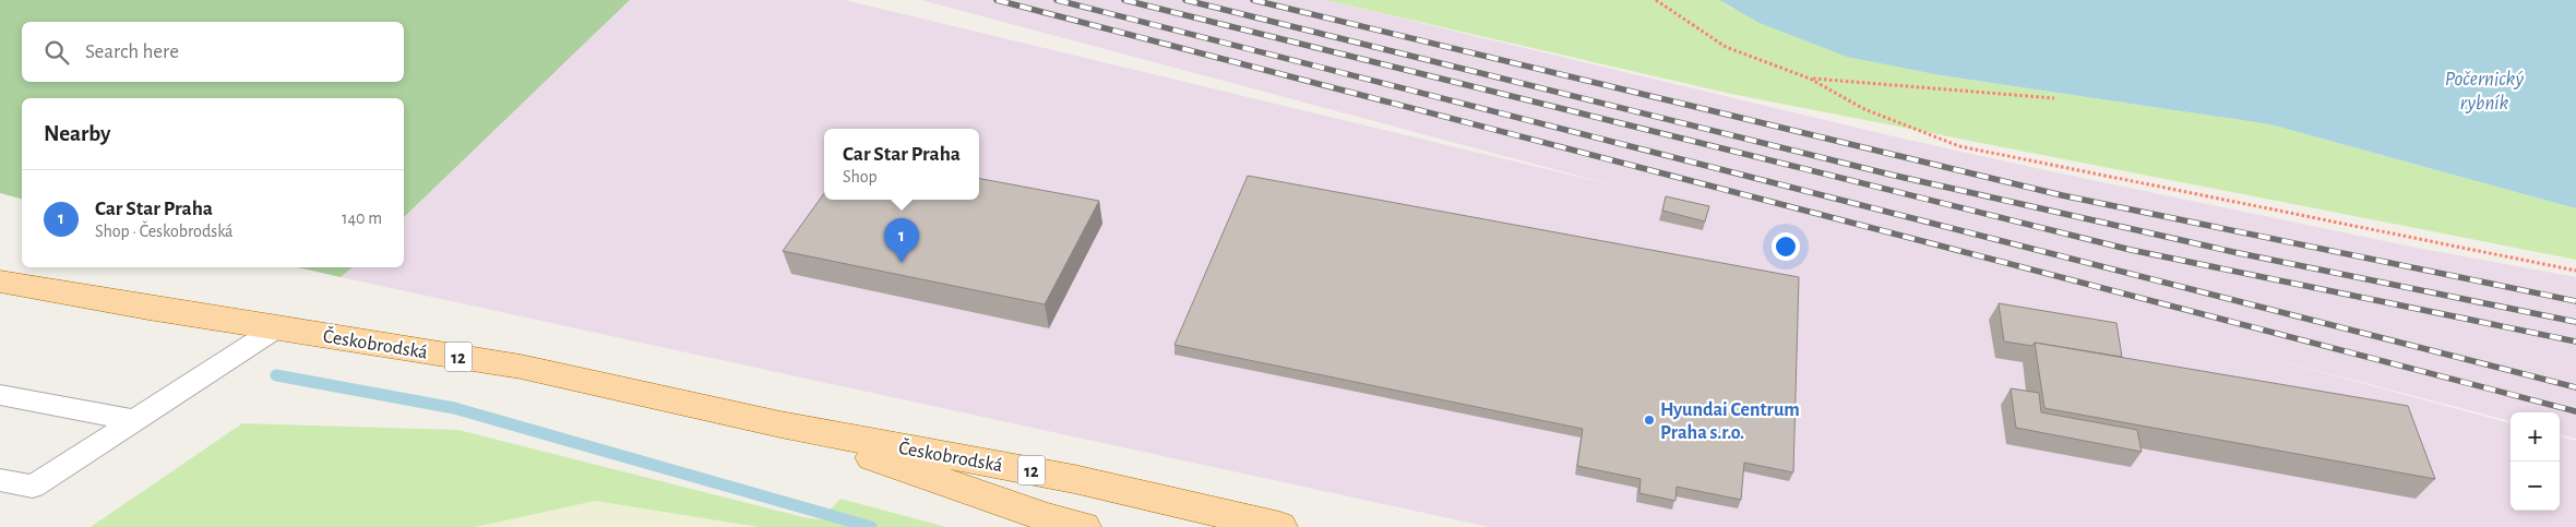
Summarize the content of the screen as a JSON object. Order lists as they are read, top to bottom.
{
  "streets": {
    "main road": ["Českobrodská", "12"]
  },
  "water": ["Počernický rybník"],
  "places": ["Hyundai Centrum Praha s.r.o."],
  "page": {
    "search": "Search here",
    "heading": "Nearby",
    "popup": ["Car Star Praha", "Shop"],
    "list": [
      {
        "mark": "1",
        "name": "Car Star Praha",
        "note": "Shop · Českobrodská",
        "value": "140 m"
      }
    ],
    "pins": "1",
    "map_buttons": ["+", "−"]
  }
}
